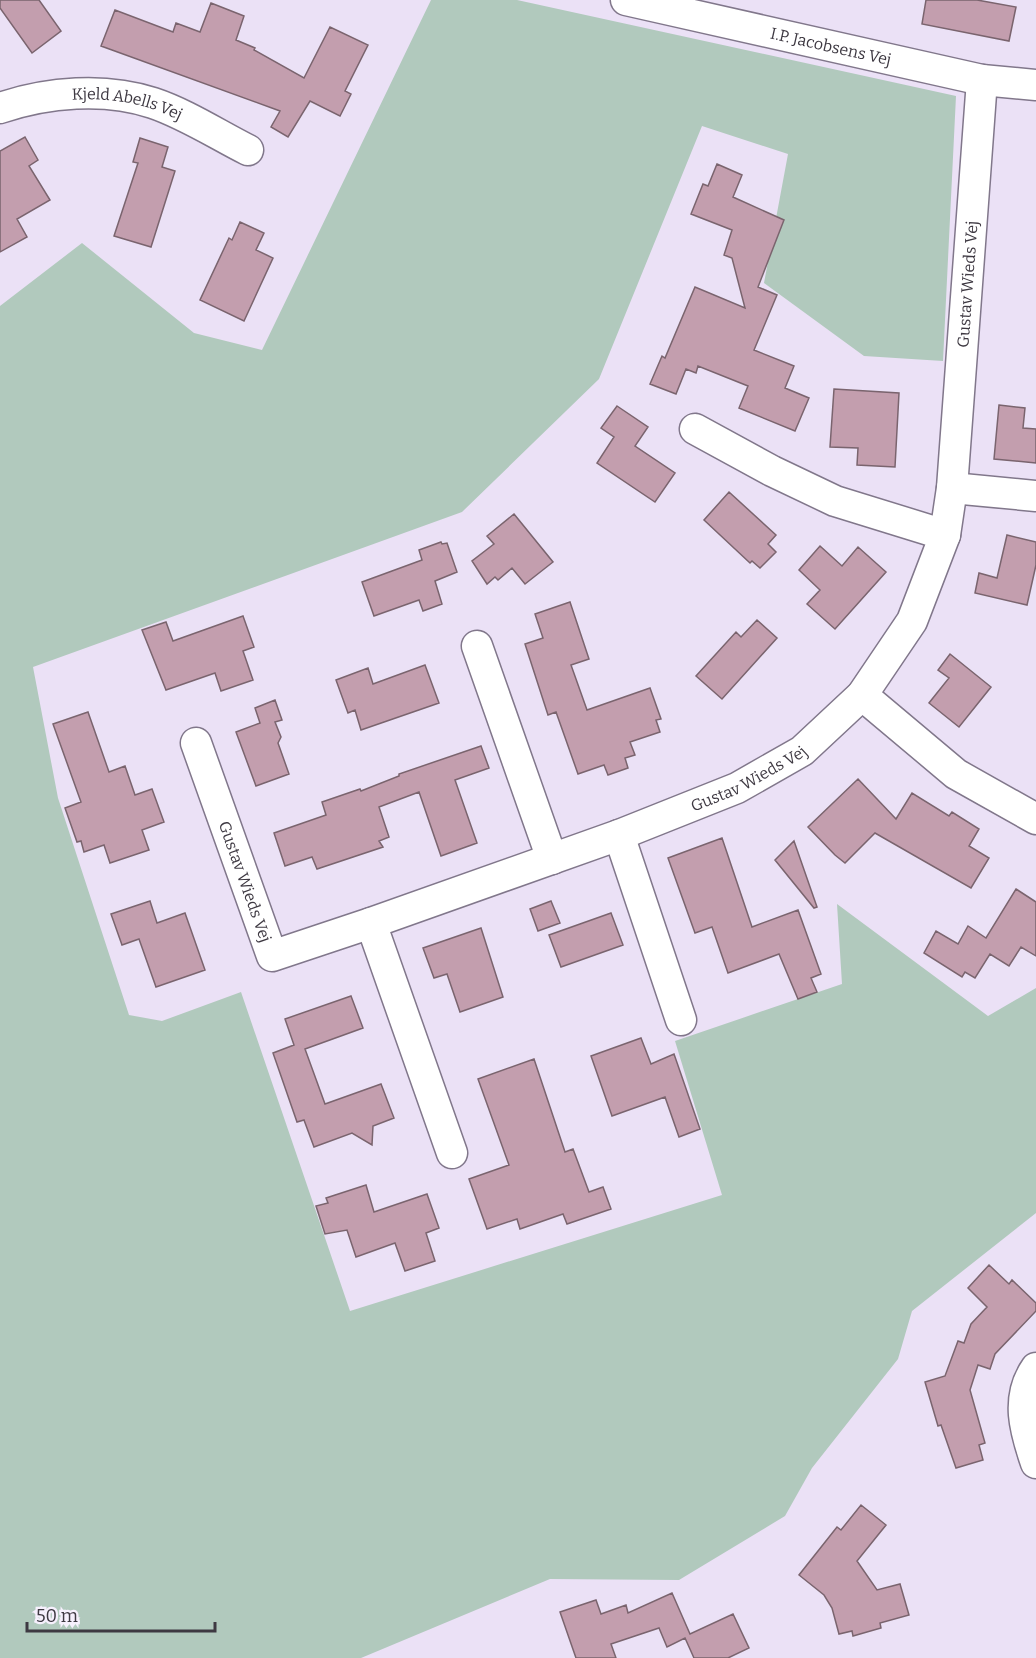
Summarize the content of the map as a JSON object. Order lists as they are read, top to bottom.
{
  "streets": {
    "street": ["I.P. Jacobsens Vej", "Kjeld Abells Vej", "Gustav Wieds Vej"]
  },
  "crossings": [
    ["I.P. Jacobsens Vej", "Gustav Wieds Vej"]
  ],
  "scale_bar": "50 m"
}
